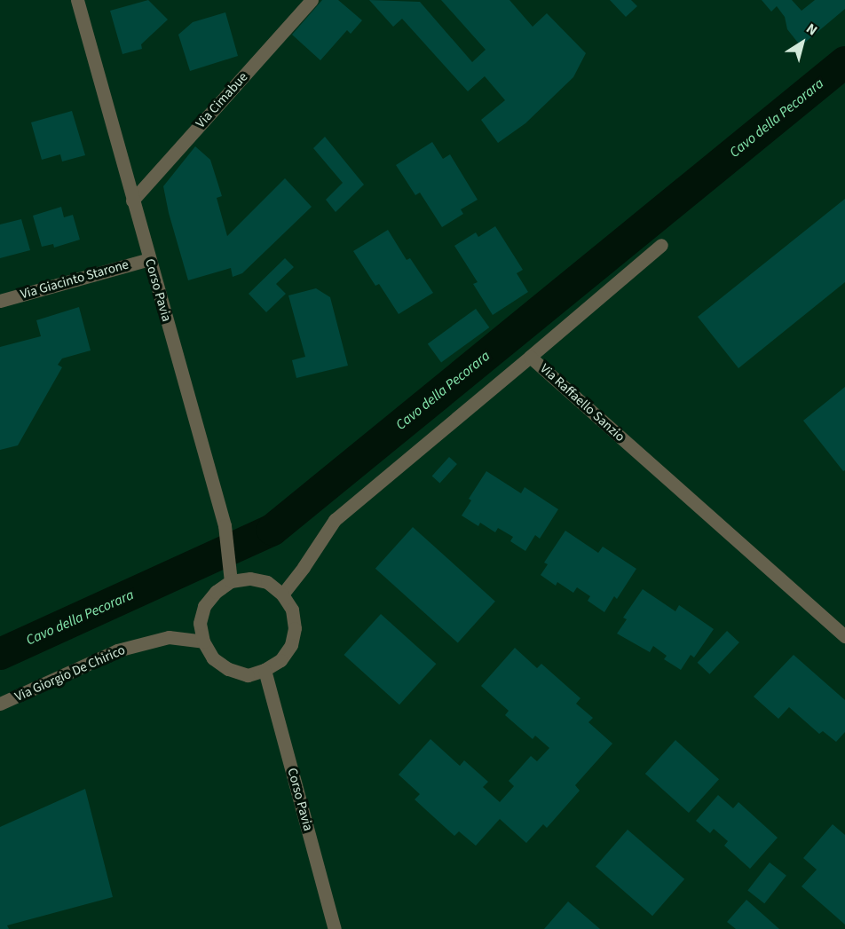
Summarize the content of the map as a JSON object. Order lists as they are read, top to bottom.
{
  "streets": {
    "street": [
      "Via Cimabue",
      "Via Giacinto Starone",
      "Corso Pavia",
      "Via Raffaello Sanzio",
      "Via Giorgio De Chirico"
    ]
  },
  "crossings": [
    ["Via Cimabue", "Corso Pavia"],
    ["Via Giacinto Starone", "Corso Pavia"],
    ["Corso Pavia", "Via Raffaello Sanzio"],
    ["Corso Pavia", "Via Giorgio De Chirico"],
    ["Via Raffaello Sanzio", "Via Giorgio De Chirico"]
  ],
  "water": ["Cavo della Pecorara"],
  "north": "top right"
}
